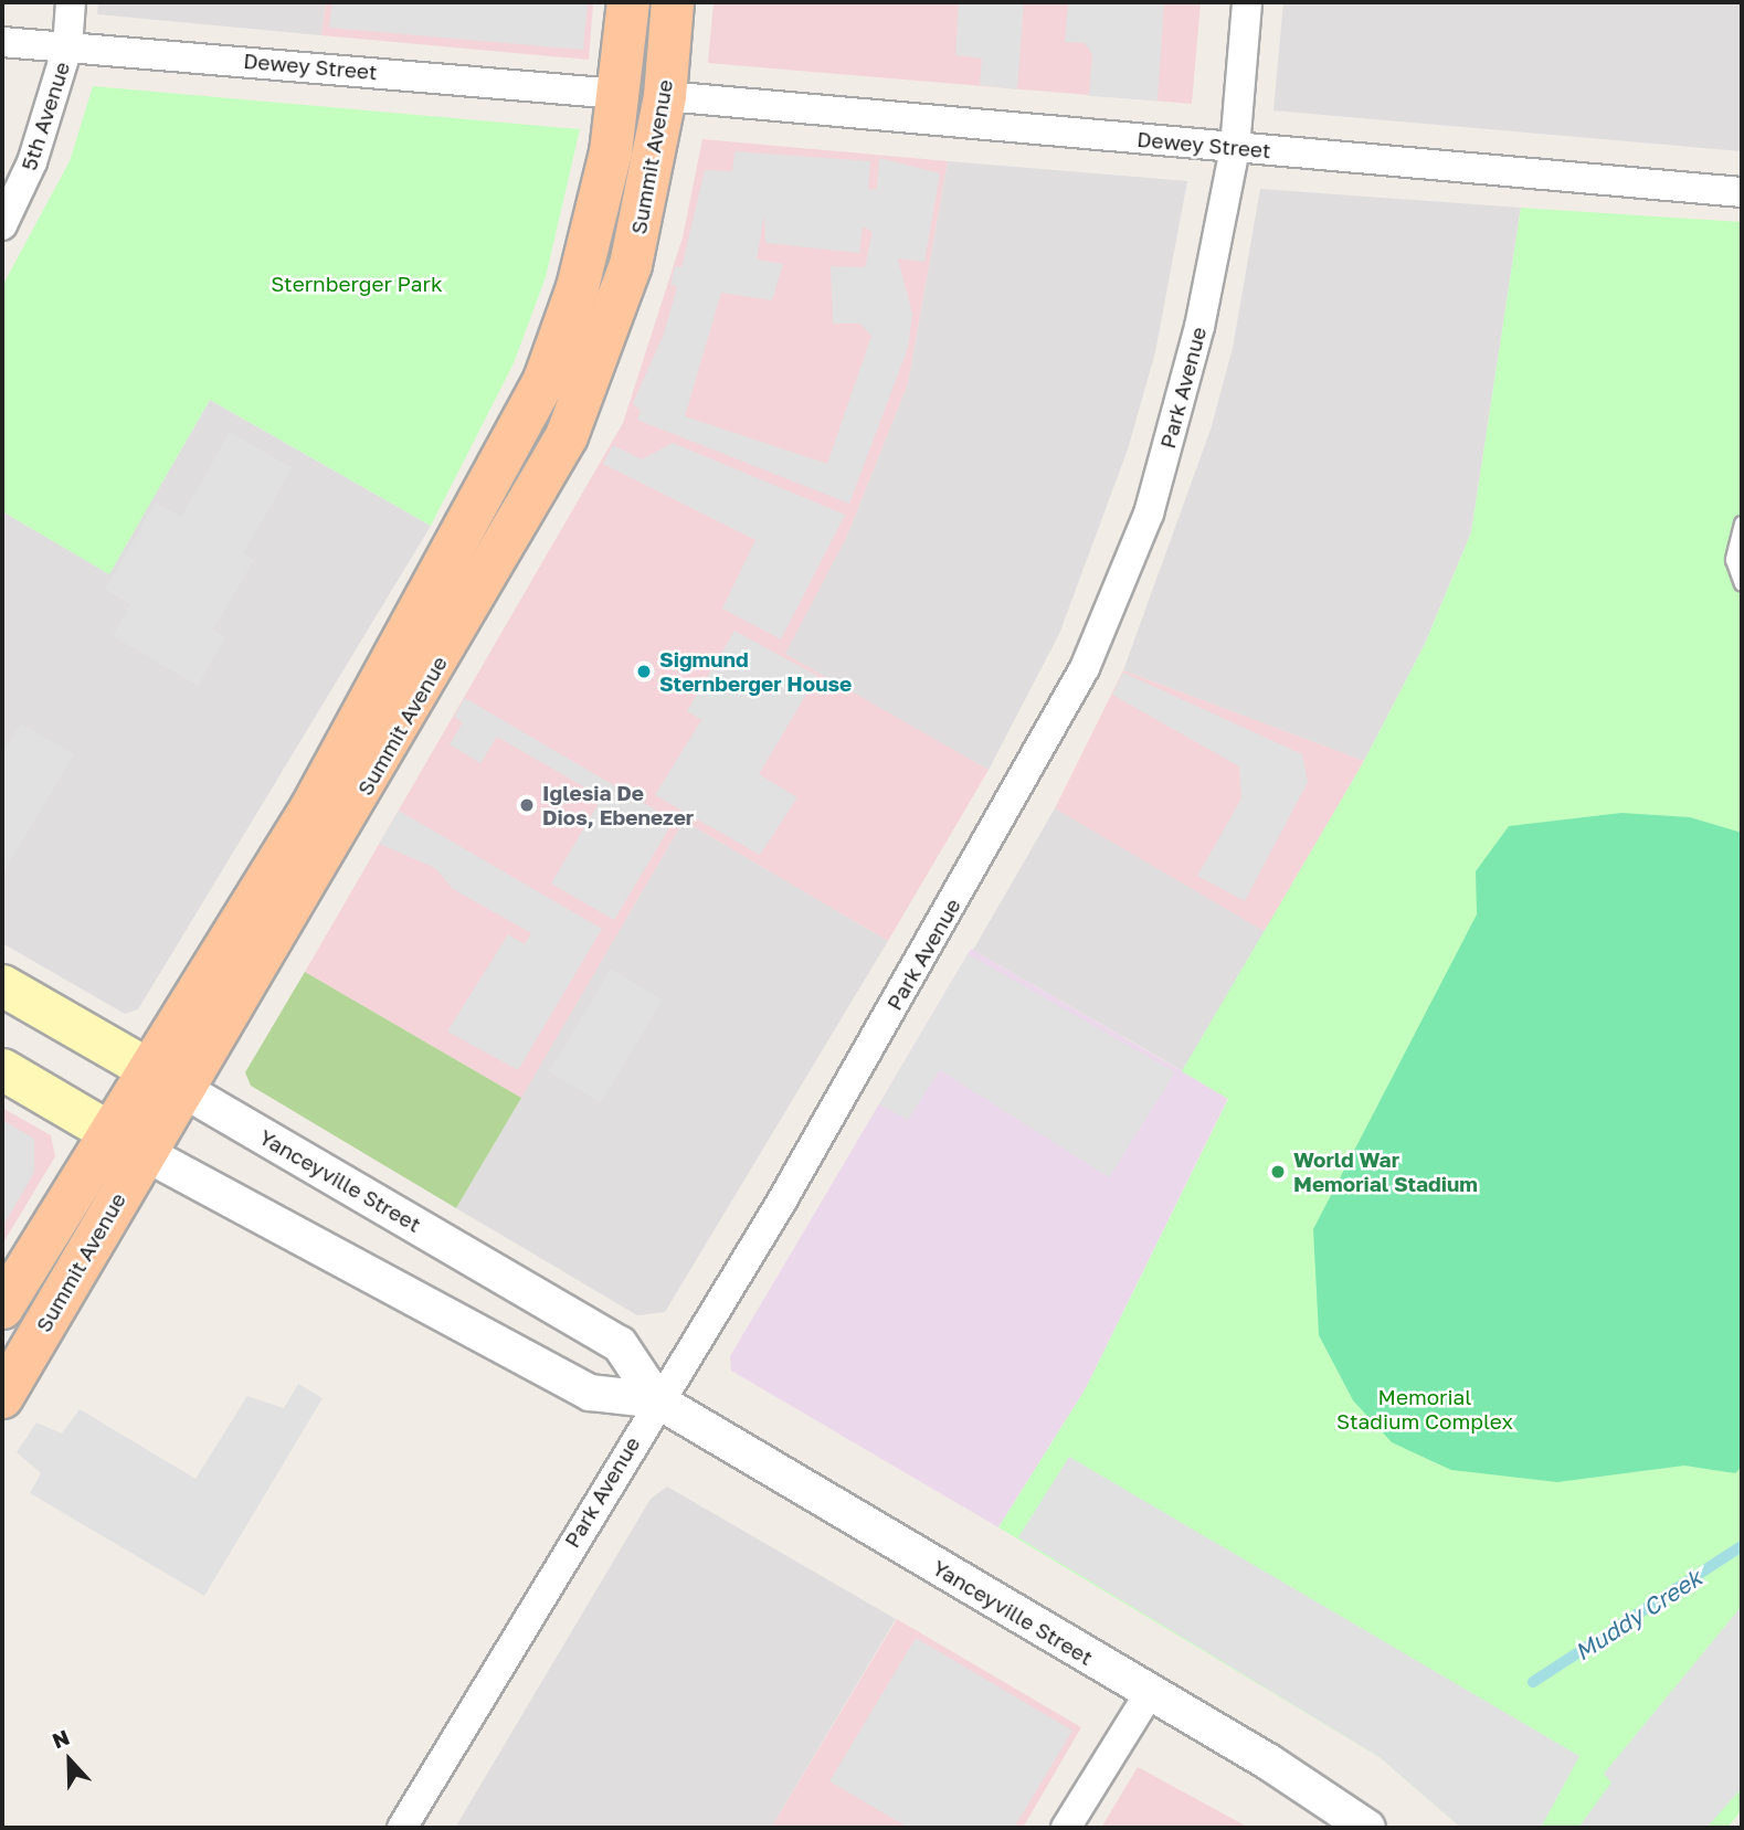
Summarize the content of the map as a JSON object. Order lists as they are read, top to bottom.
{
  "streets": {
    "main road": ["Summit Avenue", "Yanceyville Street"],
    "street": ["Dewey Street", "5th Avenue", "Park Avenue"]
  },
  "crossings": [
    ["Dewey Street", "5th Avenue"],
    ["Dewey Street", "Summit Avenue"],
    ["Dewey Street", "Park Avenue"],
    ["Summit Avenue", "Yanceyville Street"],
    ["Park Avenue", "Yanceyville Street"]
  ],
  "water": ["Muddy Creek"],
  "parks": ["Sternberger Park", "Memorial Stadium Complex"],
  "places": ["Sigmund Sternberger House", "Iglesia De Dios, Ebenezer", "World War Memorial Stadium"],
  "north": "top"
}
